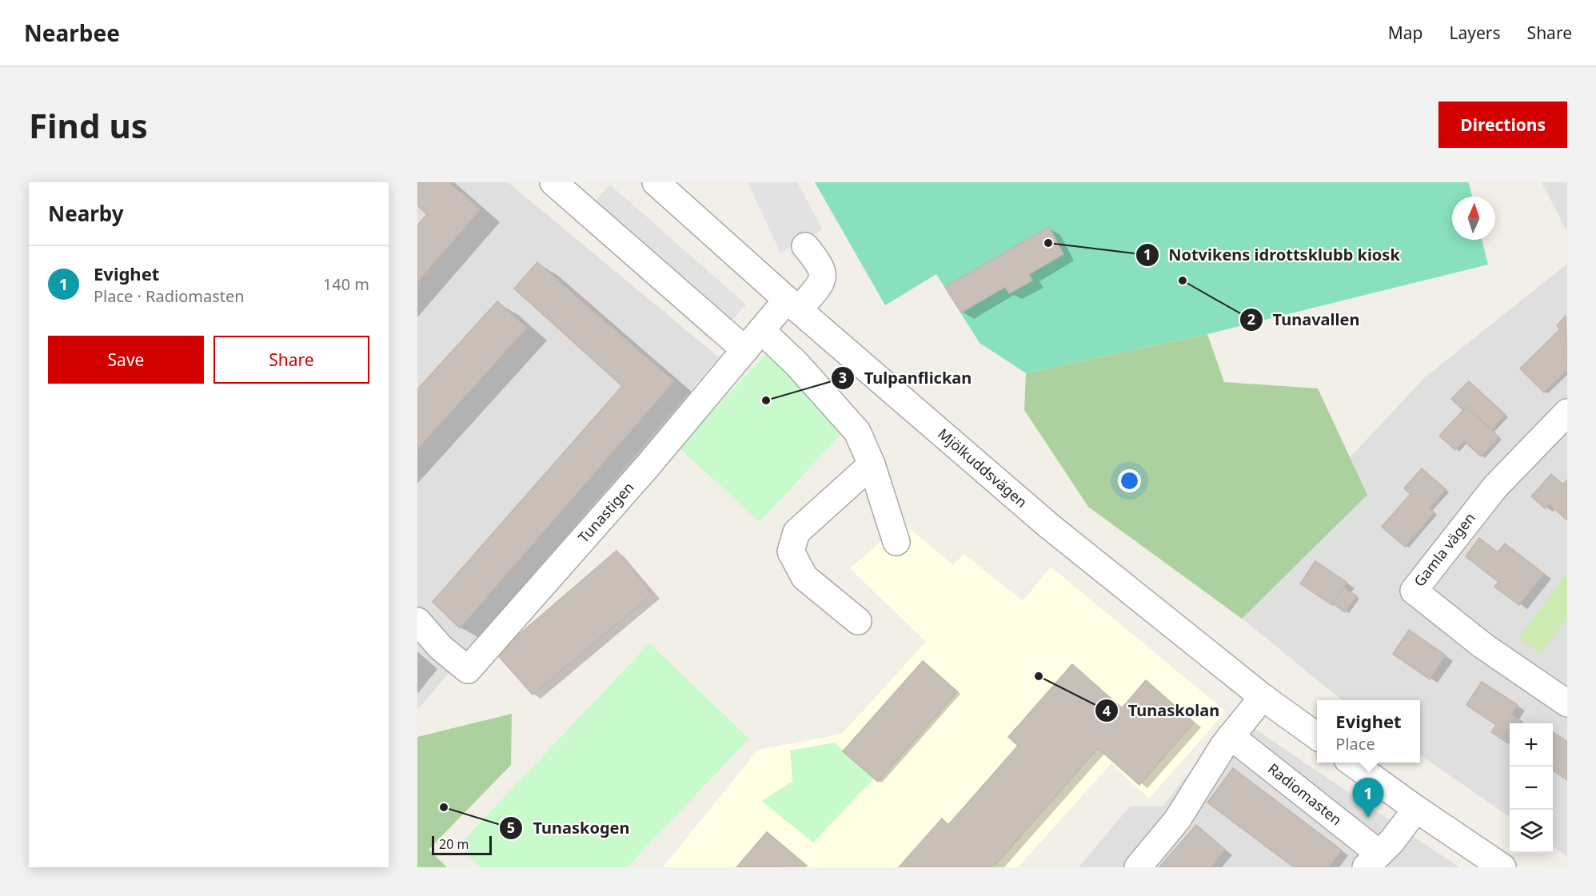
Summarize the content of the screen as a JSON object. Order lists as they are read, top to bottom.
{
  "streets": {
    "street": [
      "Mjölkuddsvägen",
      "Tunastigen",
      "Gamla vägen",
      "Radiomasten"
    ]
  },
  "crossings": [
    ["Mjölkuddsvägen", "Tunastigen"]
  ],
  "places": [
    "Notvikens idrottsklubb kiosk",
    "Tunavallen",
    "Tulpanflickan",
    "Tunaskolan",
    "Tunaskogen"
  ],
  "scale_bar": "20 m",
  "north": "top",
  "page": {
    "header": "Nearbee",
    "nav": ["Map", "Layers", "Share"],
    "buttons": [
      "Directions",
      ["Save", "Share"]
    ],
    "title": "Find us",
    "heading": "Nearby",
    "list": [
      {
        "mark": "1",
        "name": "Evighet",
        "note": "Place · Radiomasten",
        "value": "140 m"
      }
    ],
    "popup": ["Evighet", "Place"],
    "map_buttons": ["+", "−"],
    "pins": "1",
    "scale": "20 m"
  }
}
